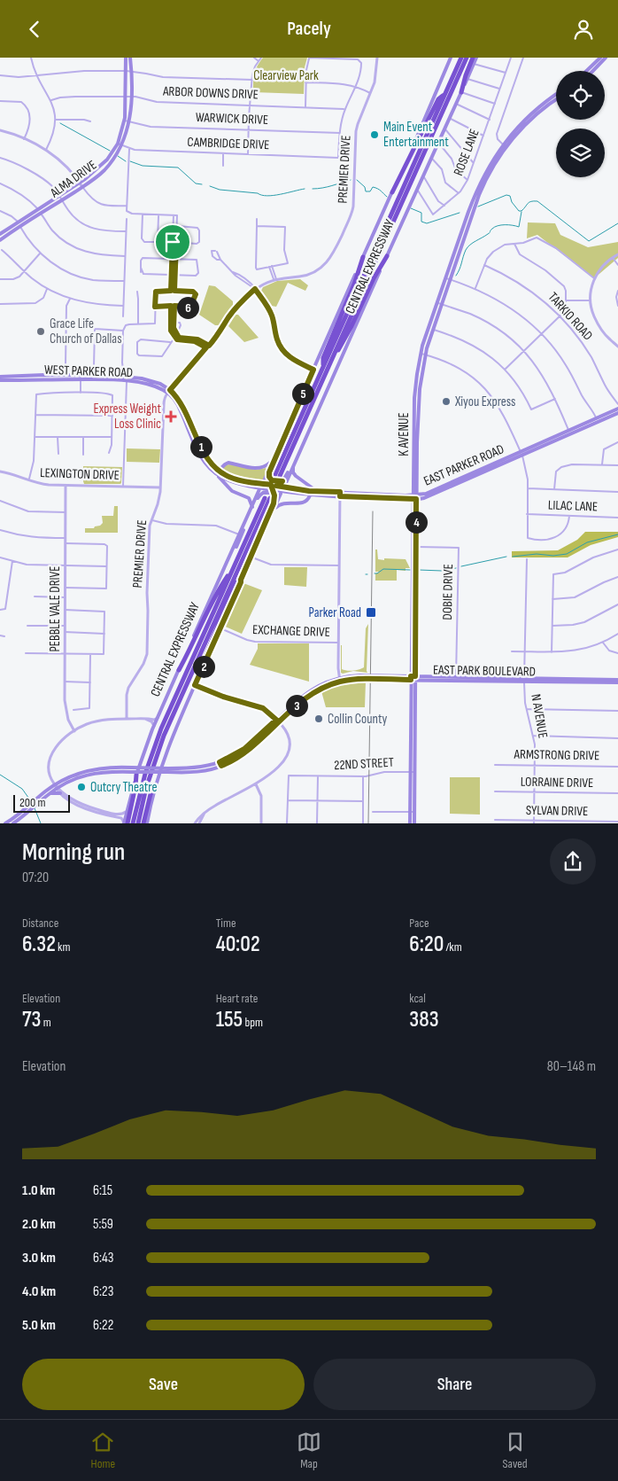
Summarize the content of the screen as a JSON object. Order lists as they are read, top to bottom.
{
  "streets": {
    "highway": ["CENTRAL EXPRESSWAY"],
    "main road": [
      "ALMA DRIVE",
      "WEST PARKER ROAD",
      "K AVENUE",
      "EAST PARKER ROAD",
      "EAST PARK BOULEVARD"
    ],
    "street": [
      "ARBOR DOWNS DRIVE",
      "WARWICK DRIVE",
      "CAMBRIDGE DRIVE",
      "ROSE LANE",
      "PREMIER DRIVE",
      "TARKIO ROAD",
      "LEXINGTON DRIVE",
      "LILAC LANE",
      "DOBIE DRIVE",
      "PEBBLE VALE DRIVE",
      "EXCHANGE DRIVE",
      "N AVENUE",
      "ARMSTRONG DRIVE",
      "22ND STREET",
      "LORRAINE DRIVE",
      "SYLVAN DRIVE"
    ]
  },
  "crossings": [
    ["ARBOR DOWNS DRIVE", "ALMA DRIVE"],
    ["WARWICK DRIVE", "CAMBRIDGE DRIVE"],
    ["WARWICK DRIVE", "ALMA DRIVE"],
    ["CAMBRIDGE DRIVE", "ALMA DRIVE"],
    ["PREMIER DRIVE", "WEST PARKER ROAD"],
    ["PREMIER DRIVE", "LEXINGTON DRIVE"],
    ["WEST PARKER ROAD", "EAST PARKER ROAD"],
    ["K AVENUE", "EAST PARKER ROAD"],
    ["K AVENUE", "DOBIE DRIVE"],
    ["K AVENUE", "EAST PARK BOULEVARD"],
    ["K AVENUE", "22ND STREET"],
    ["LEXINGTON DRIVE", "PEBBLE VALE DRIVE"],
    ["DOBIE DRIVE", "EAST PARK BOULEVARD"],
    ["EAST PARK BOULEVARD", "N AVENUE"],
    ["N AVENUE", "ARMSTRONG DRIVE"],
    ["N AVENUE", "LORRAINE DRIVE"],
    ["N AVENUE", "SYLVAN DRIVE"]
  ],
  "parks": ["Clearview Park"],
  "places": {
    "other": [
      "Main Event Entertainment",
      "Grace Life Church of Dallas",
      "Xiyou Express",
      "Collin County",
      "Outcry Theatre"
    ],
    "health": ["Express Weight Loss Clinic"],
    "transit": ["Parker Road"]
  },
  "scale_bar": "200 m",
  "page": {
    "header": "Pacely",
    "pins": [
      "6",
      "5",
      "1",
      "4",
      "2",
      "3"
    ],
    "scale": "200 m",
    "heading": ["Morning run", "07:20"],
    "stats": [
      ["Distance", "6.32 km"],
      ["Time", "40:02"],
      ["Pace", "6:20 /km"],
      ["Elevation", "73 m"],
      ["Heart rate", "155 bpm"],
      ["kcal", "383"]
    ],
    "chart": ["Elevation", "80–148 m"],
    "list": [
      {
        "name": "1.0 km",
        "note": "6:15"
      },
      {
        "name": "2.0 km",
        "note": "5:59"
      },
      {
        "name": "3.0 km",
        "note": "6:43"
      },
      {
        "name": "4.0 km",
        "note": "6:23"
      },
      {
        "name": "5.0 km",
        "note": "6:22"
      }
    ],
    "buttons": ["Save", "Share"],
    "tabs": ["Home", "Map", "Saved"]
  }
}
